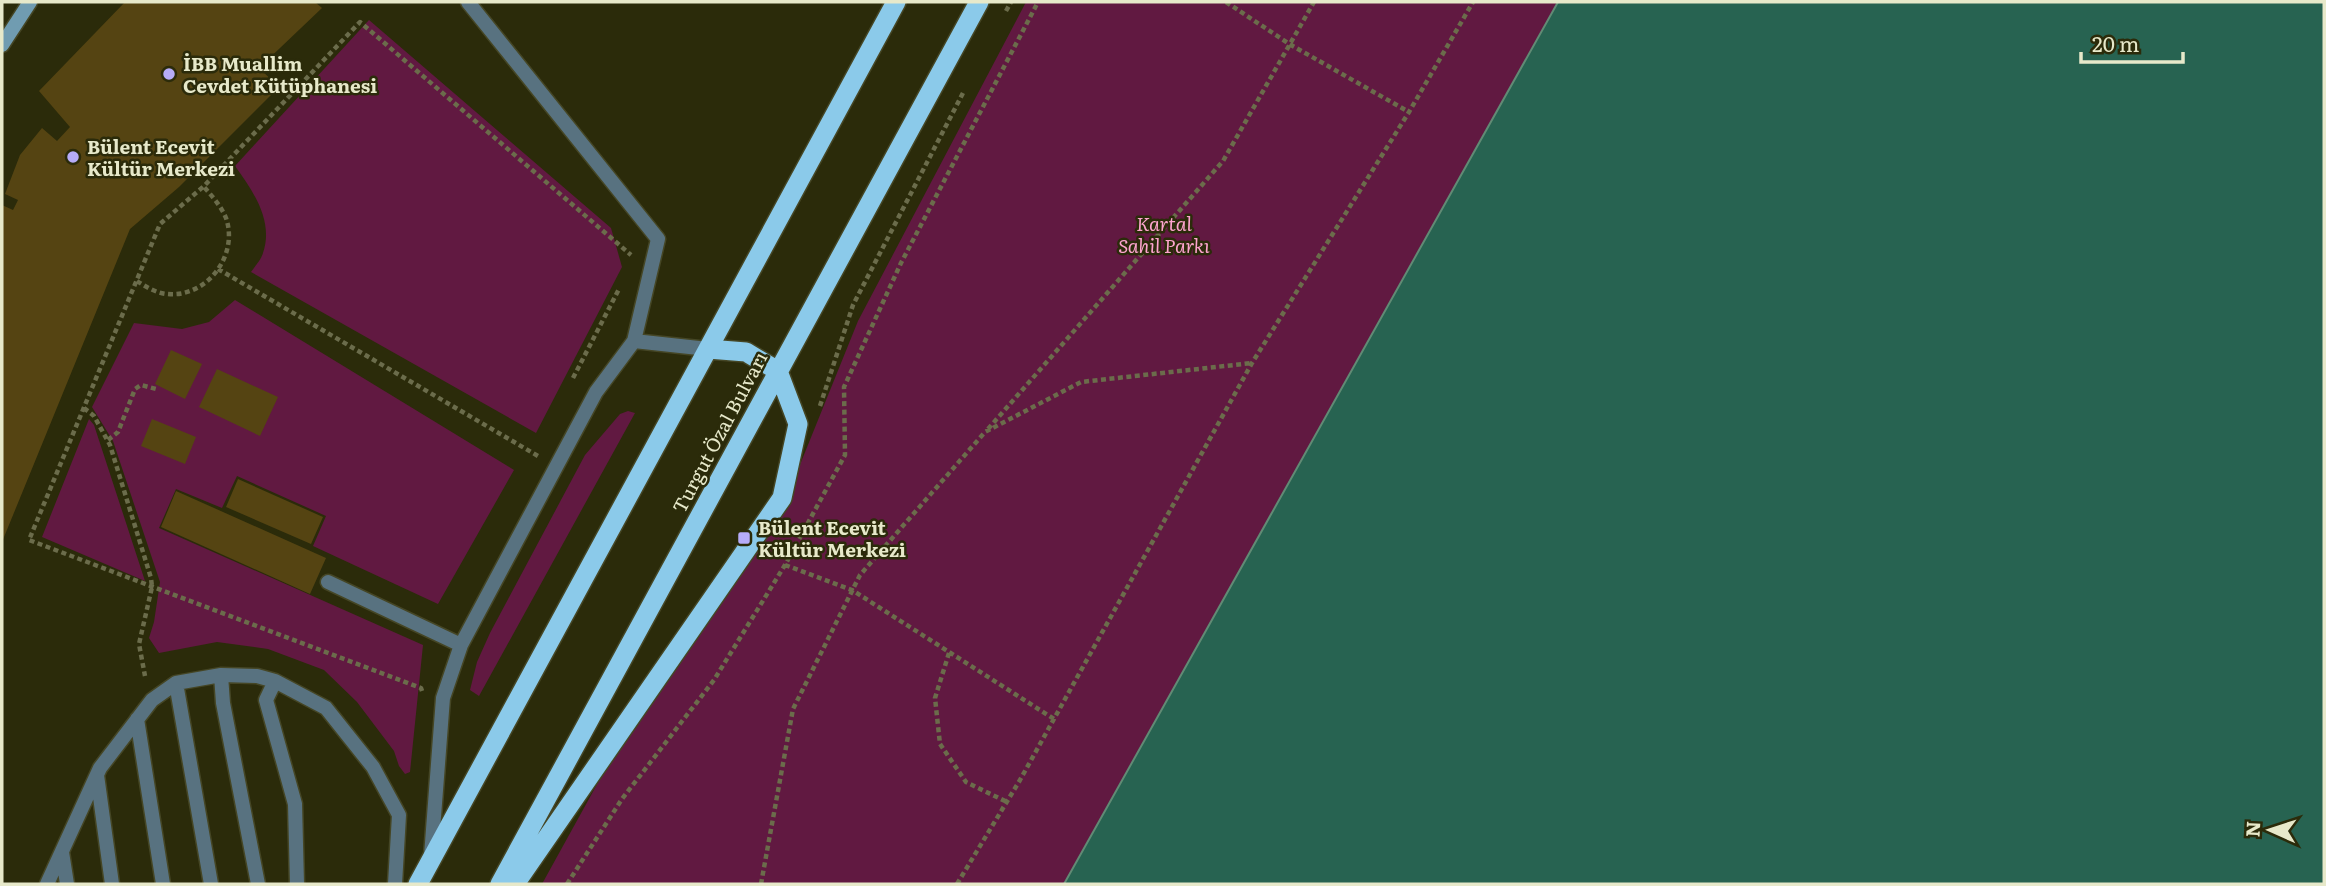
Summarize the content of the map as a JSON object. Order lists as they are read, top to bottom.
{
  "streets": {
    "highway": ["Turgut Özal Bulvarı"]
  },
  "parks": ["Kartal Sahil Parkı"],
  "places": {
    "other": ["İBB Muallim Cevdet Kütüphanesi", "Bülent Ecevit Kültür Merkezi"],
    "transit": ["Bülent Ecevi̇t Kültür Merkezi̇"]
  },
  "scale_bar": "20 m",
  "north": "left"
}
